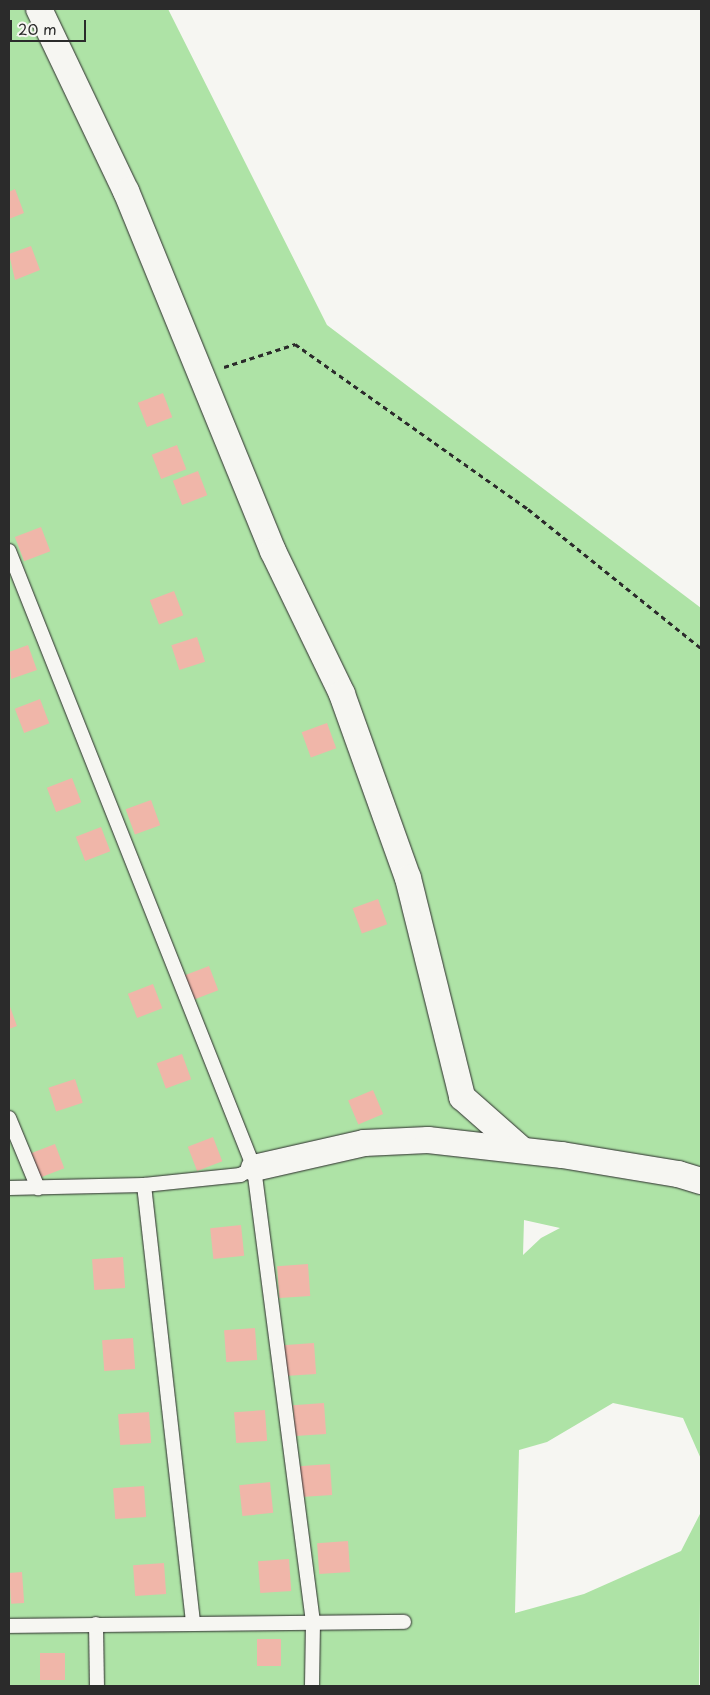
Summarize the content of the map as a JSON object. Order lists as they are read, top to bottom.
{
  "scale_bar": "20 m"
}
